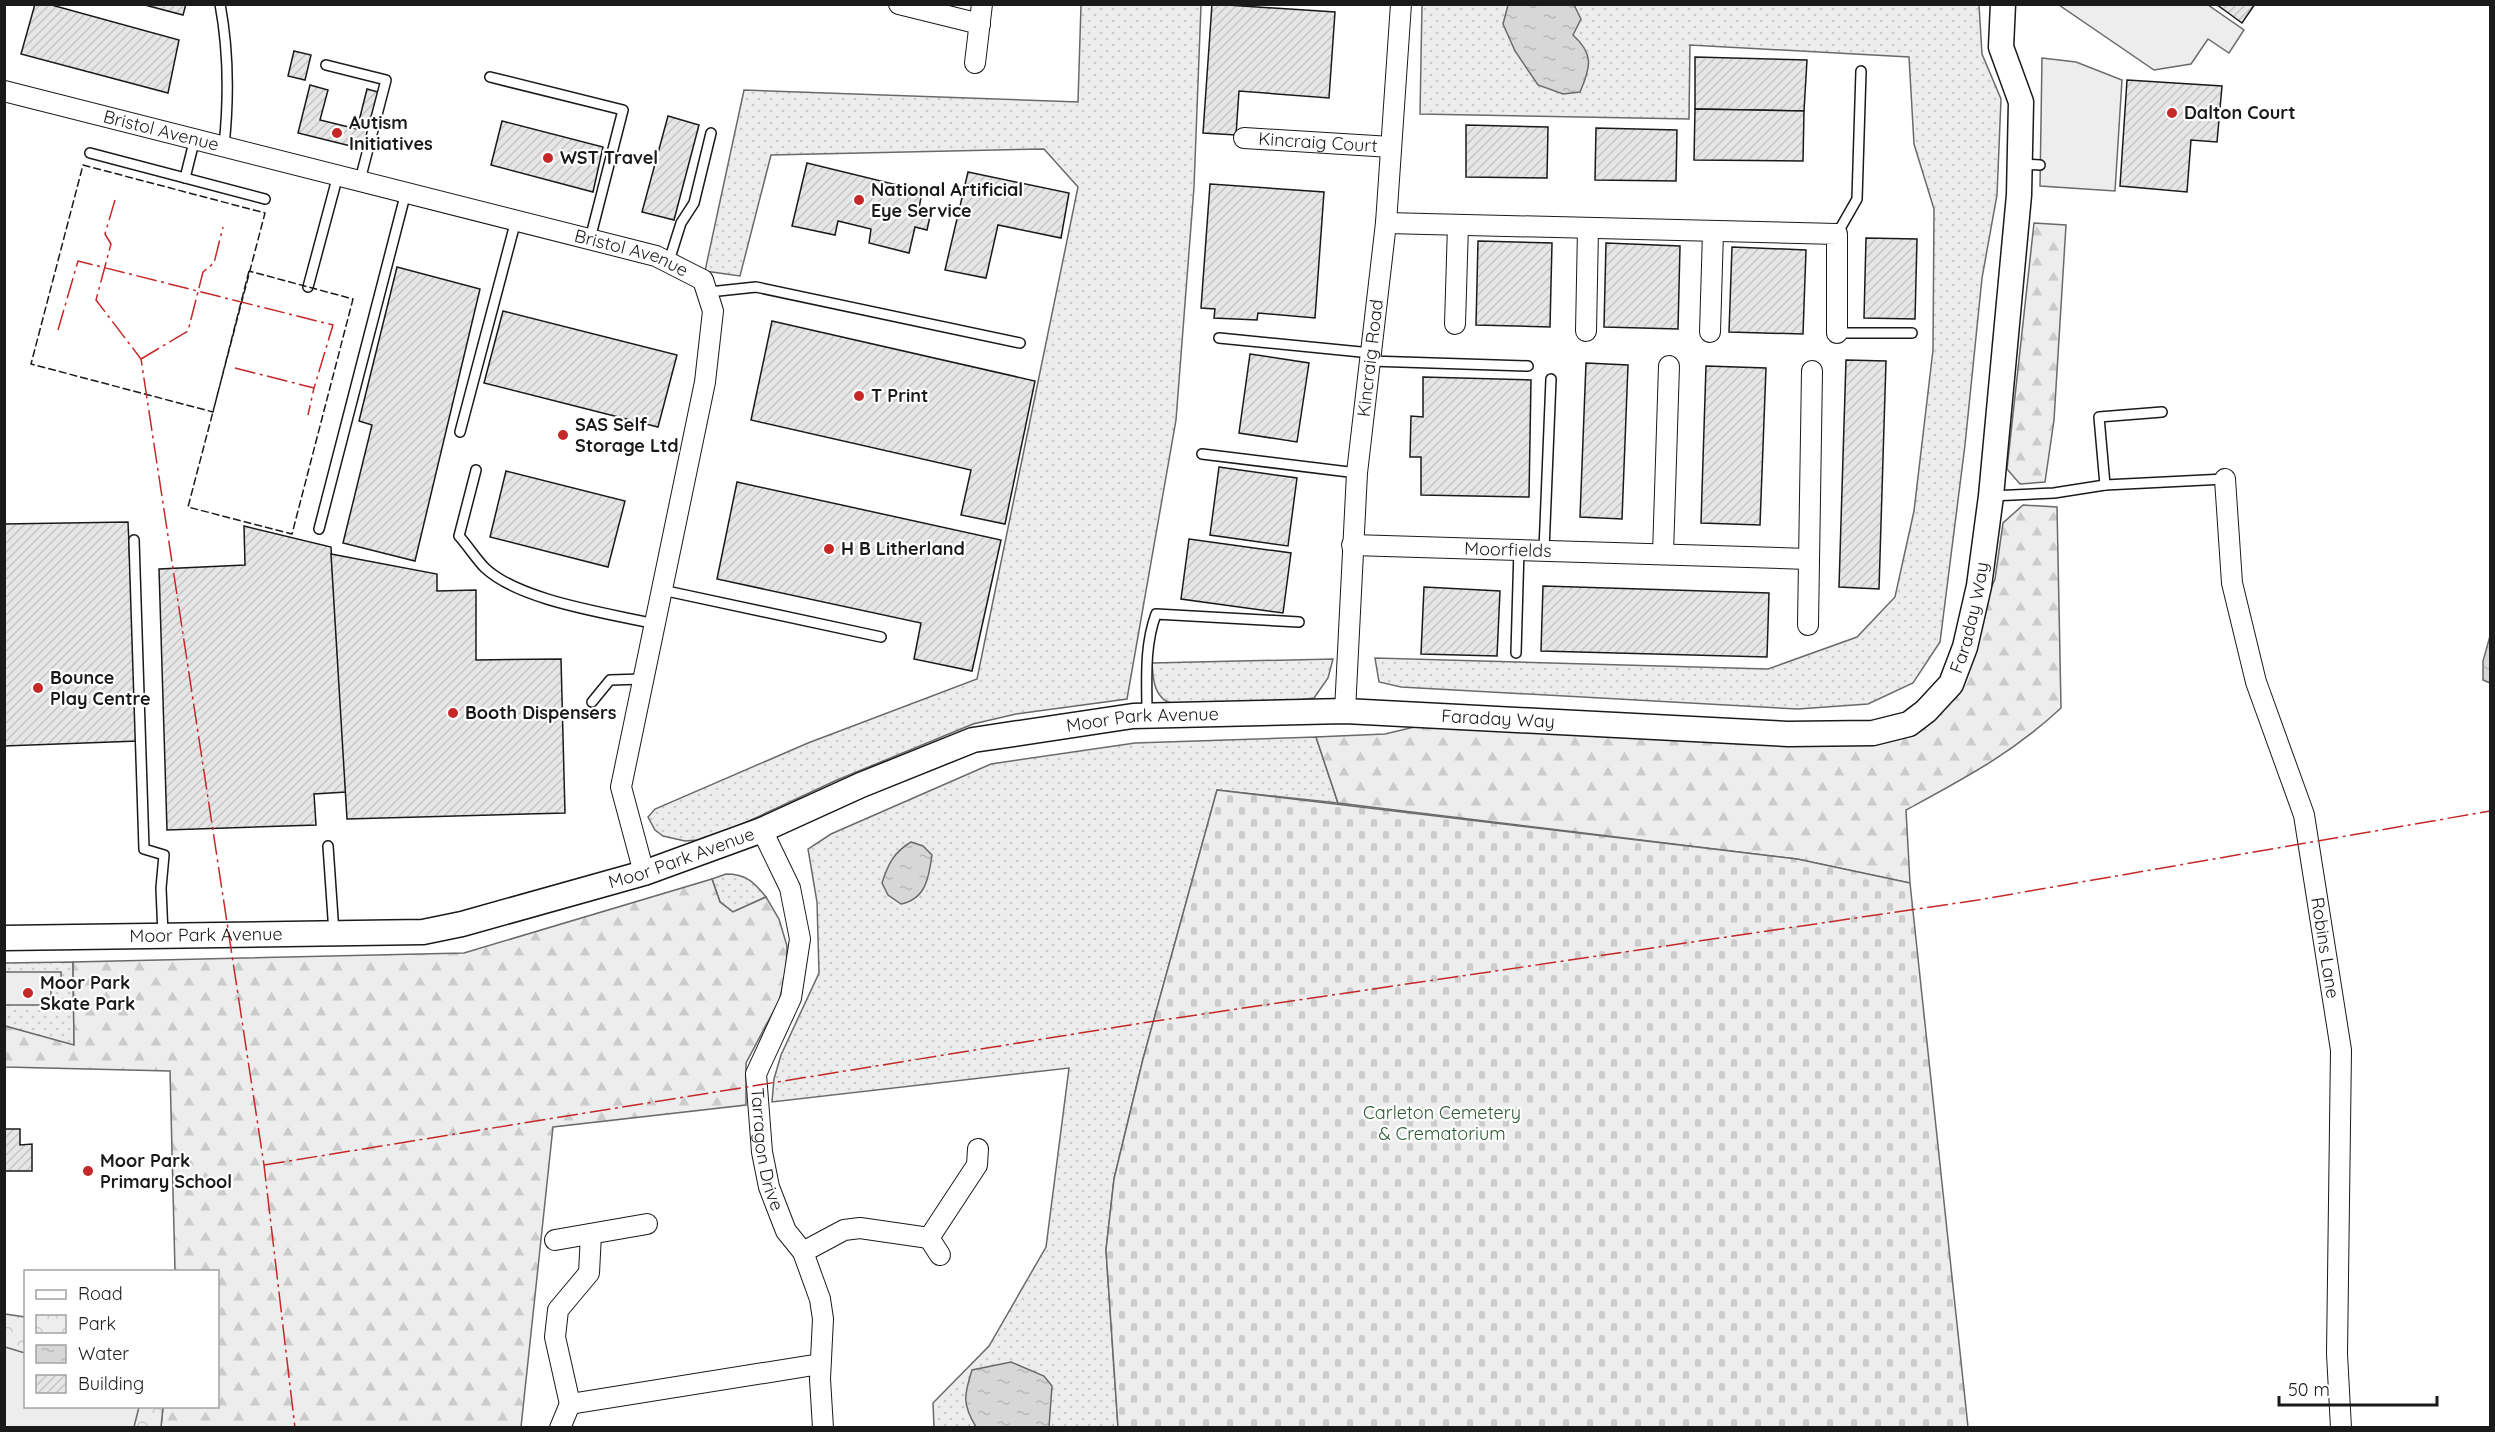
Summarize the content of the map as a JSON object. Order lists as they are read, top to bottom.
{
  "streets": {
    "street": [
      "Bristol Avenue",
      "Kincraig Court",
      "Kincraig Road",
      "Moorfields",
      "Faraday Way",
      "Moor Park Avenue",
      "Robins Lane",
      "Tarragon Drive"
    ]
  },
  "crossings": [
    ["Bristol Avenue", "Moor Park Avenue"],
    ["Kincraig Court", "Kincraig Road"],
    ["Kincraig Road", "Moorfields"],
    ["Kincraig Road", "Faraday Way"],
    ["Kincraig Road", "Moor Park Avenue"],
    ["Faraday Way", "Moor Park Avenue"],
    ["Moor Park Avenue", "Tarragon Drive"]
  ],
  "parks": ["Carleton Cemetery & Crematorium"],
  "places": [
    "Dalton Court",
    "Autism Initiatives",
    "WST Travel",
    "National Artificial Eye Service",
    "T Print",
    "SAS Self Storage Ltd",
    "H B Litherland",
    "Bounce Play Centre",
    "Booth Dispensers",
    "Moor Park Skate Park",
    "Moor Park Primary School"
  ],
  "legend": [
    "Road",
    "Park",
    "Water",
    "Building"
  ],
  "scale_bar": "50 m"
}
